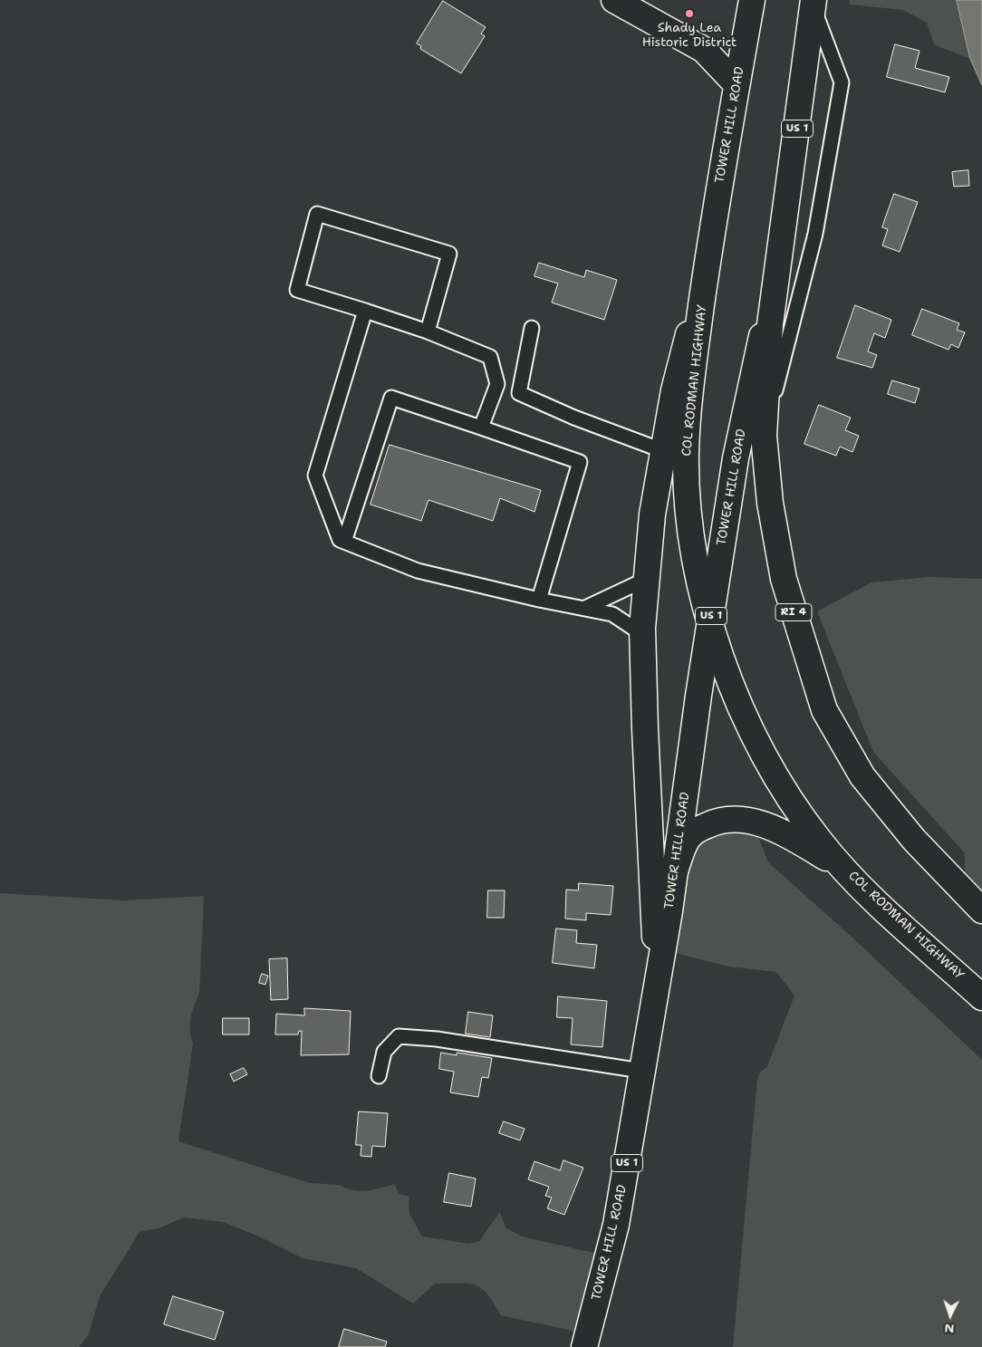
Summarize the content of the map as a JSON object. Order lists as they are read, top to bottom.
{
  "streets": {
    "main road": [
      "TOWER HILL ROAD",
      "US 1",
      "COL RODMAN HIGHWAY",
      "RI 4"
    ]
  },
  "crossings": [
    ["TOWER HILL ROAD", "COL RODMAN HIGHWAY"],
    ["TOWER HILL ROAD", "RI 4"]
  ],
  "places": ["Shady Lea Historic District"],
  "north": "bottom"
}
